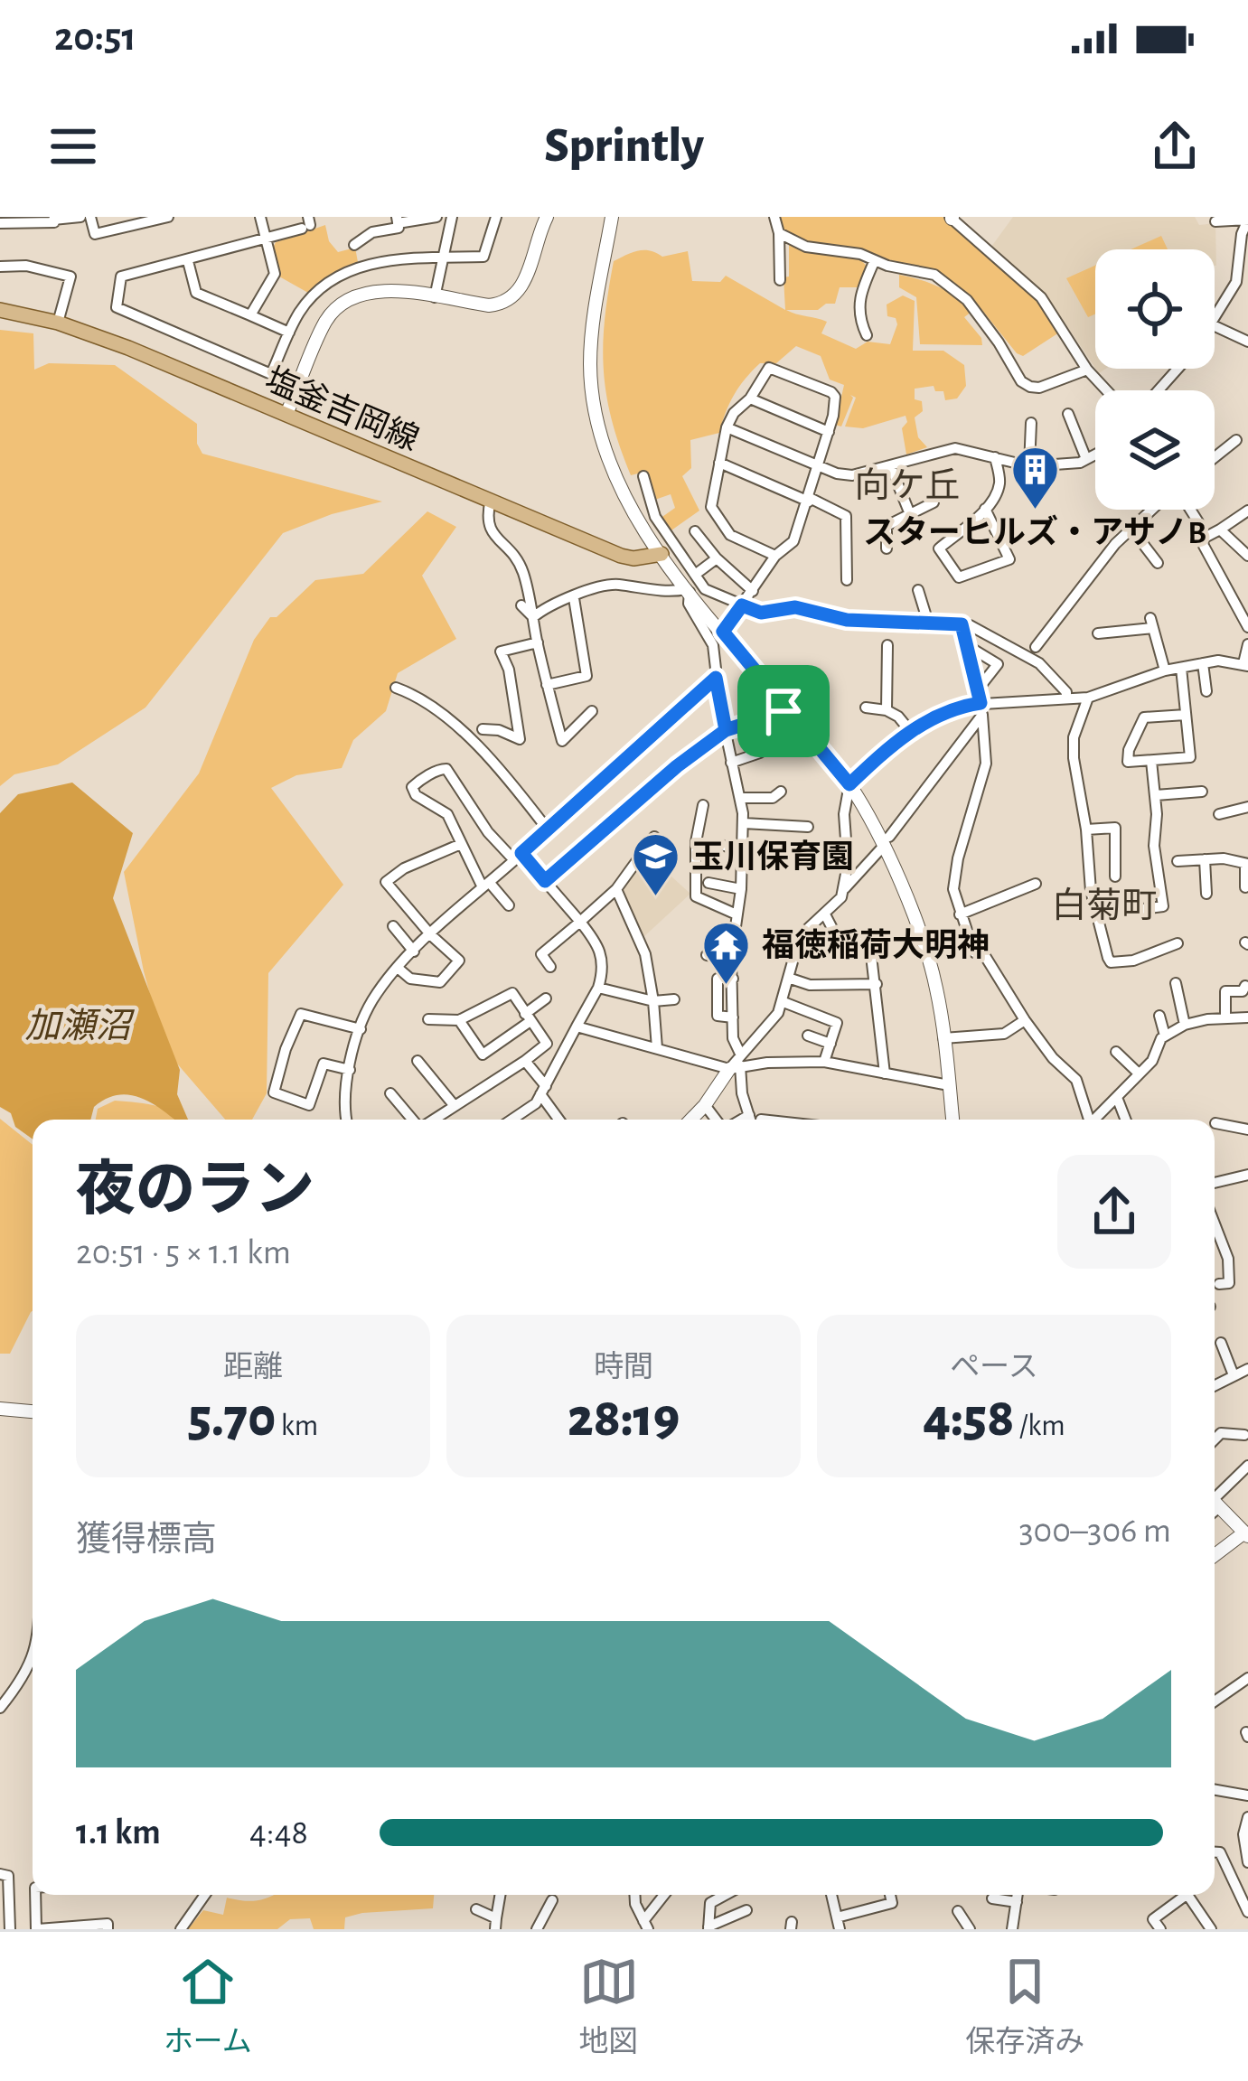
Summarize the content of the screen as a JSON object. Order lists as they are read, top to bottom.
{
  "streets": {
    "main road": ["塩釜吉岡線"]
  },
  "districts": ["向ケ丘", "白菊町"],
  "water": ["加瀬沼"],
  "places": {
    "building": ["スターヒルズ・アサノB"],
    "school or university": ["玉川保育園"],
    "temple": ["福徳稲荷大明神"]
  },
  "page": {
    "status": "20:51",
    "header": "Sprintly",
    "heading": ["夜のラン", "20:51 · 5 × 1.1 km"],
    "stats": [
      ["距離", "5.70 km"],
      ["時間", "28:19"],
      ["ペース", "4:58 /km"]
    ],
    "chart": ["獲得標高", "300–306 m"],
    "list": [
      {
        "name": "1.1 km",
        "note": "4:48"
      }
    ],
    "tabs": ["ホーム", "地図", "保存済み"]
  }
}
